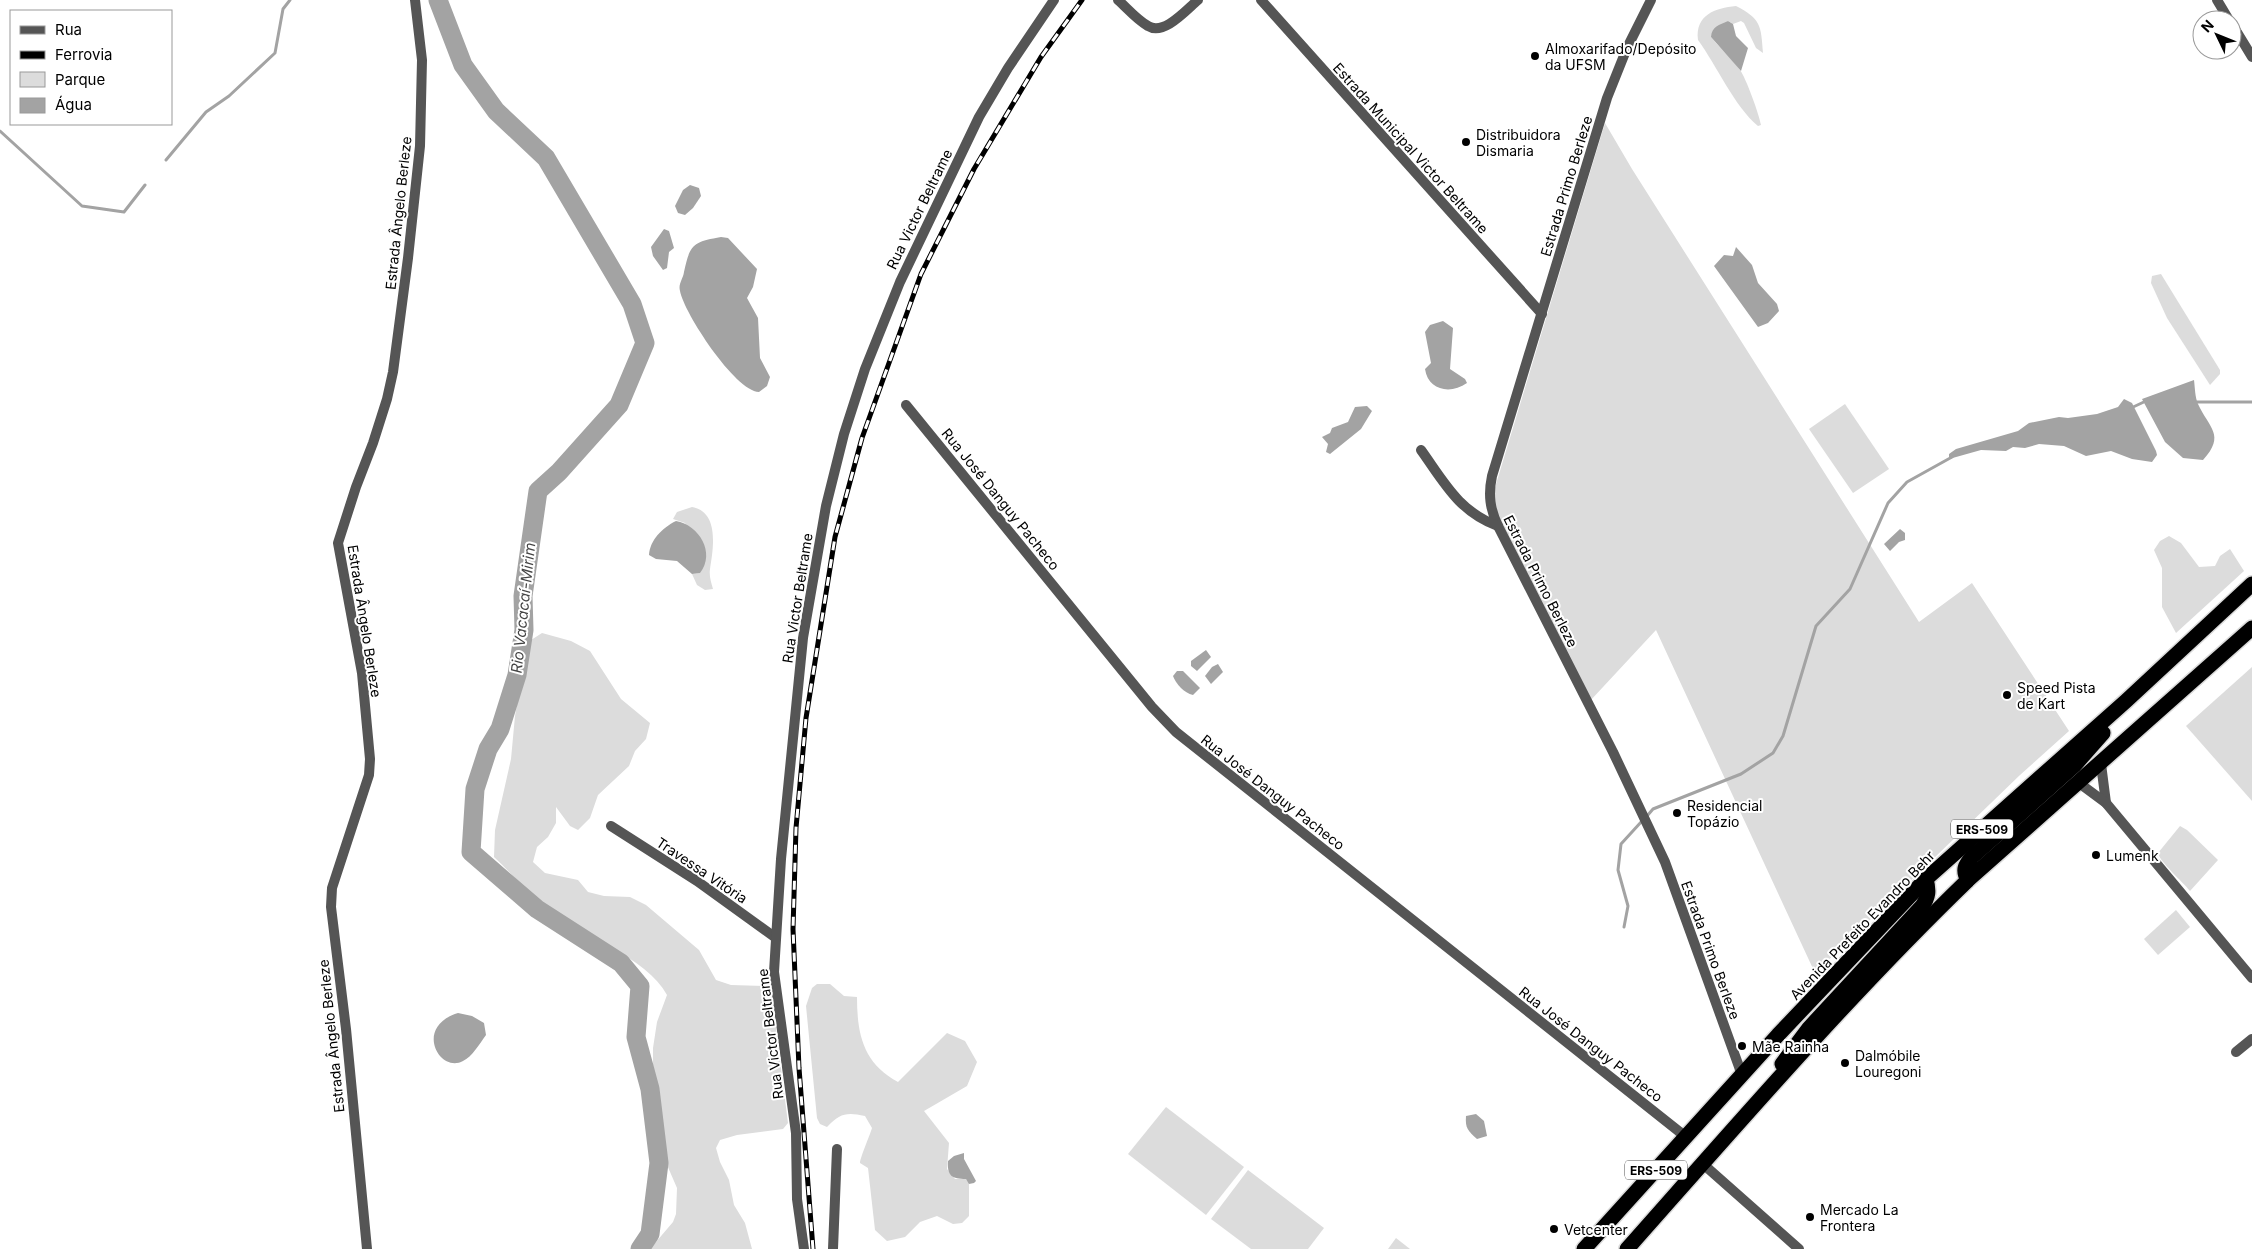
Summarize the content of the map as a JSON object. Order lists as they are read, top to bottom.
{
  "streets": {
    "highway": ["ERS-509", "Avenida Prefeito Evandro Behr"],
    "street": [
      "Estrada Municipal Victor Beltrame",
      "Estrada Primo Berleze",
      "Rua Victor Beltrame",
      "Estrada Ângelo Berleze",
      "Rua José Danguy Pacheco",
      "Travessa Vitória"
    ]
  },
  "crossings": [
    ["Estrada Municipal Victor Beltrame", "Estrada Primo Berleze"],
    ["Estrada Primo Berleze", "Avenida Prefeito Evandro Behr"],
    ["Rua Victor Beltrame", "Travessa Vitória"],
    ["Rua José Danguy Pacheco", "Avenida Prefeito Evandro Behr"]
  ],
  "water": ["Rio Vacacaí-Mirim"],
  "places": [
    "Almoxarifado/Depósito da UFSM",
    "Distribuidora Dismaria",
    "Speed Pista de Kart",
    "Residencial Topázio",
    "Lumenk",
    "Mãe Rainha",
    "Dalmóbile Louregoni",
    "Mercado La Frontera",
    "Vetcenter"
  ],
  "legend": [
    "Rua",
    "Ferrovia",
    "Parque",
    "Água"
  ],
  "north": "top left"
}
